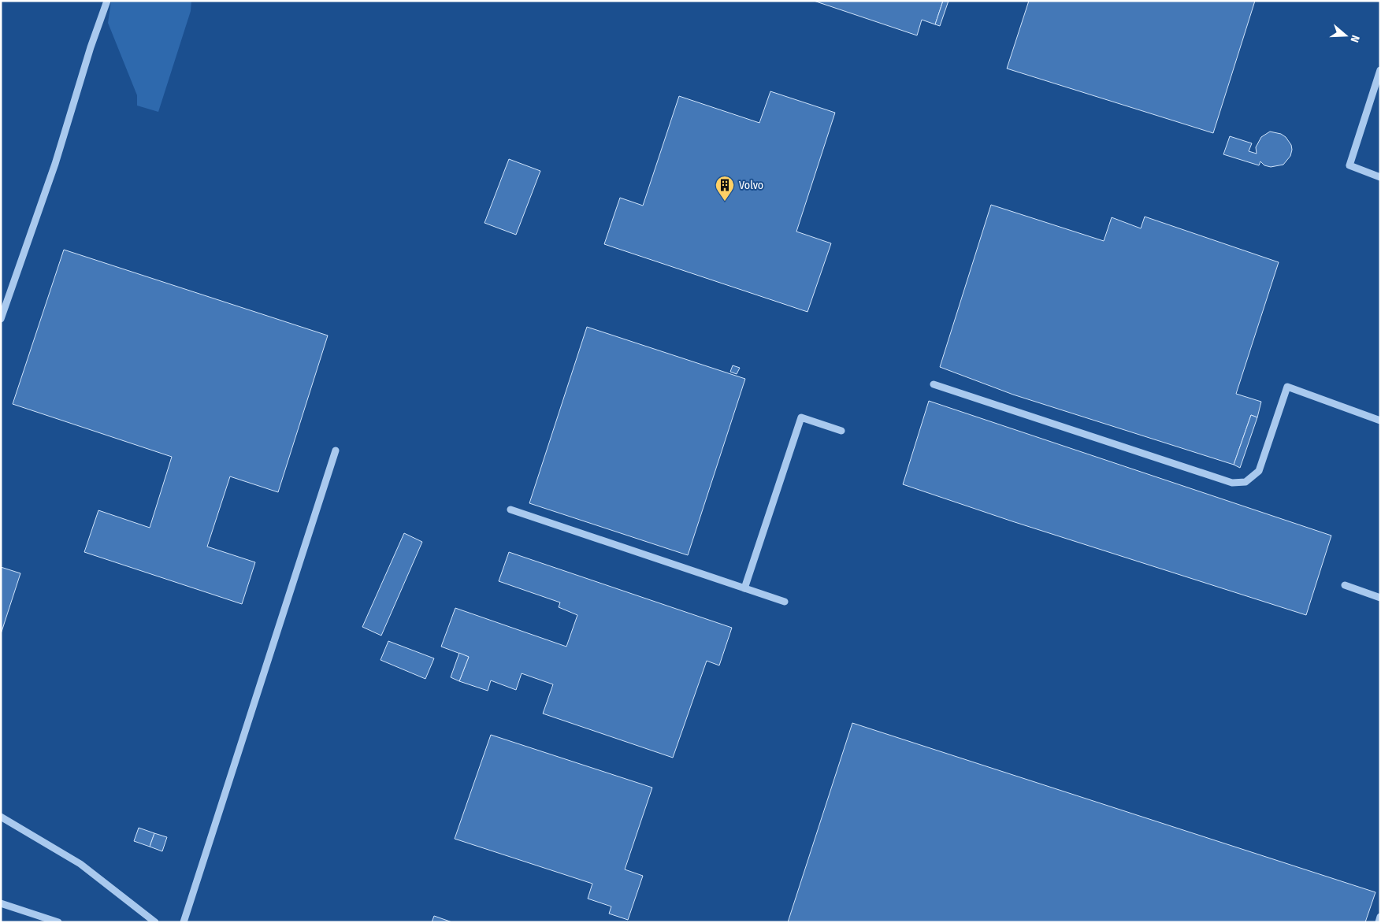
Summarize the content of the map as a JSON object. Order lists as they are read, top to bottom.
{
  "places": {
    "building": ["Volvo"]
  },
  "north": "right"
}
